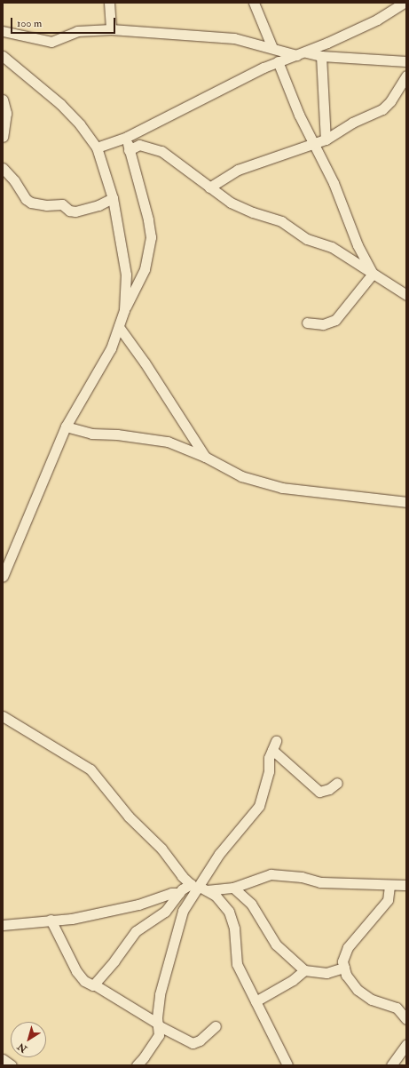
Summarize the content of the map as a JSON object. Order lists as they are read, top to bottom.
{
  "scale_bar": "100 m",
  "north": "bottom left"
}
